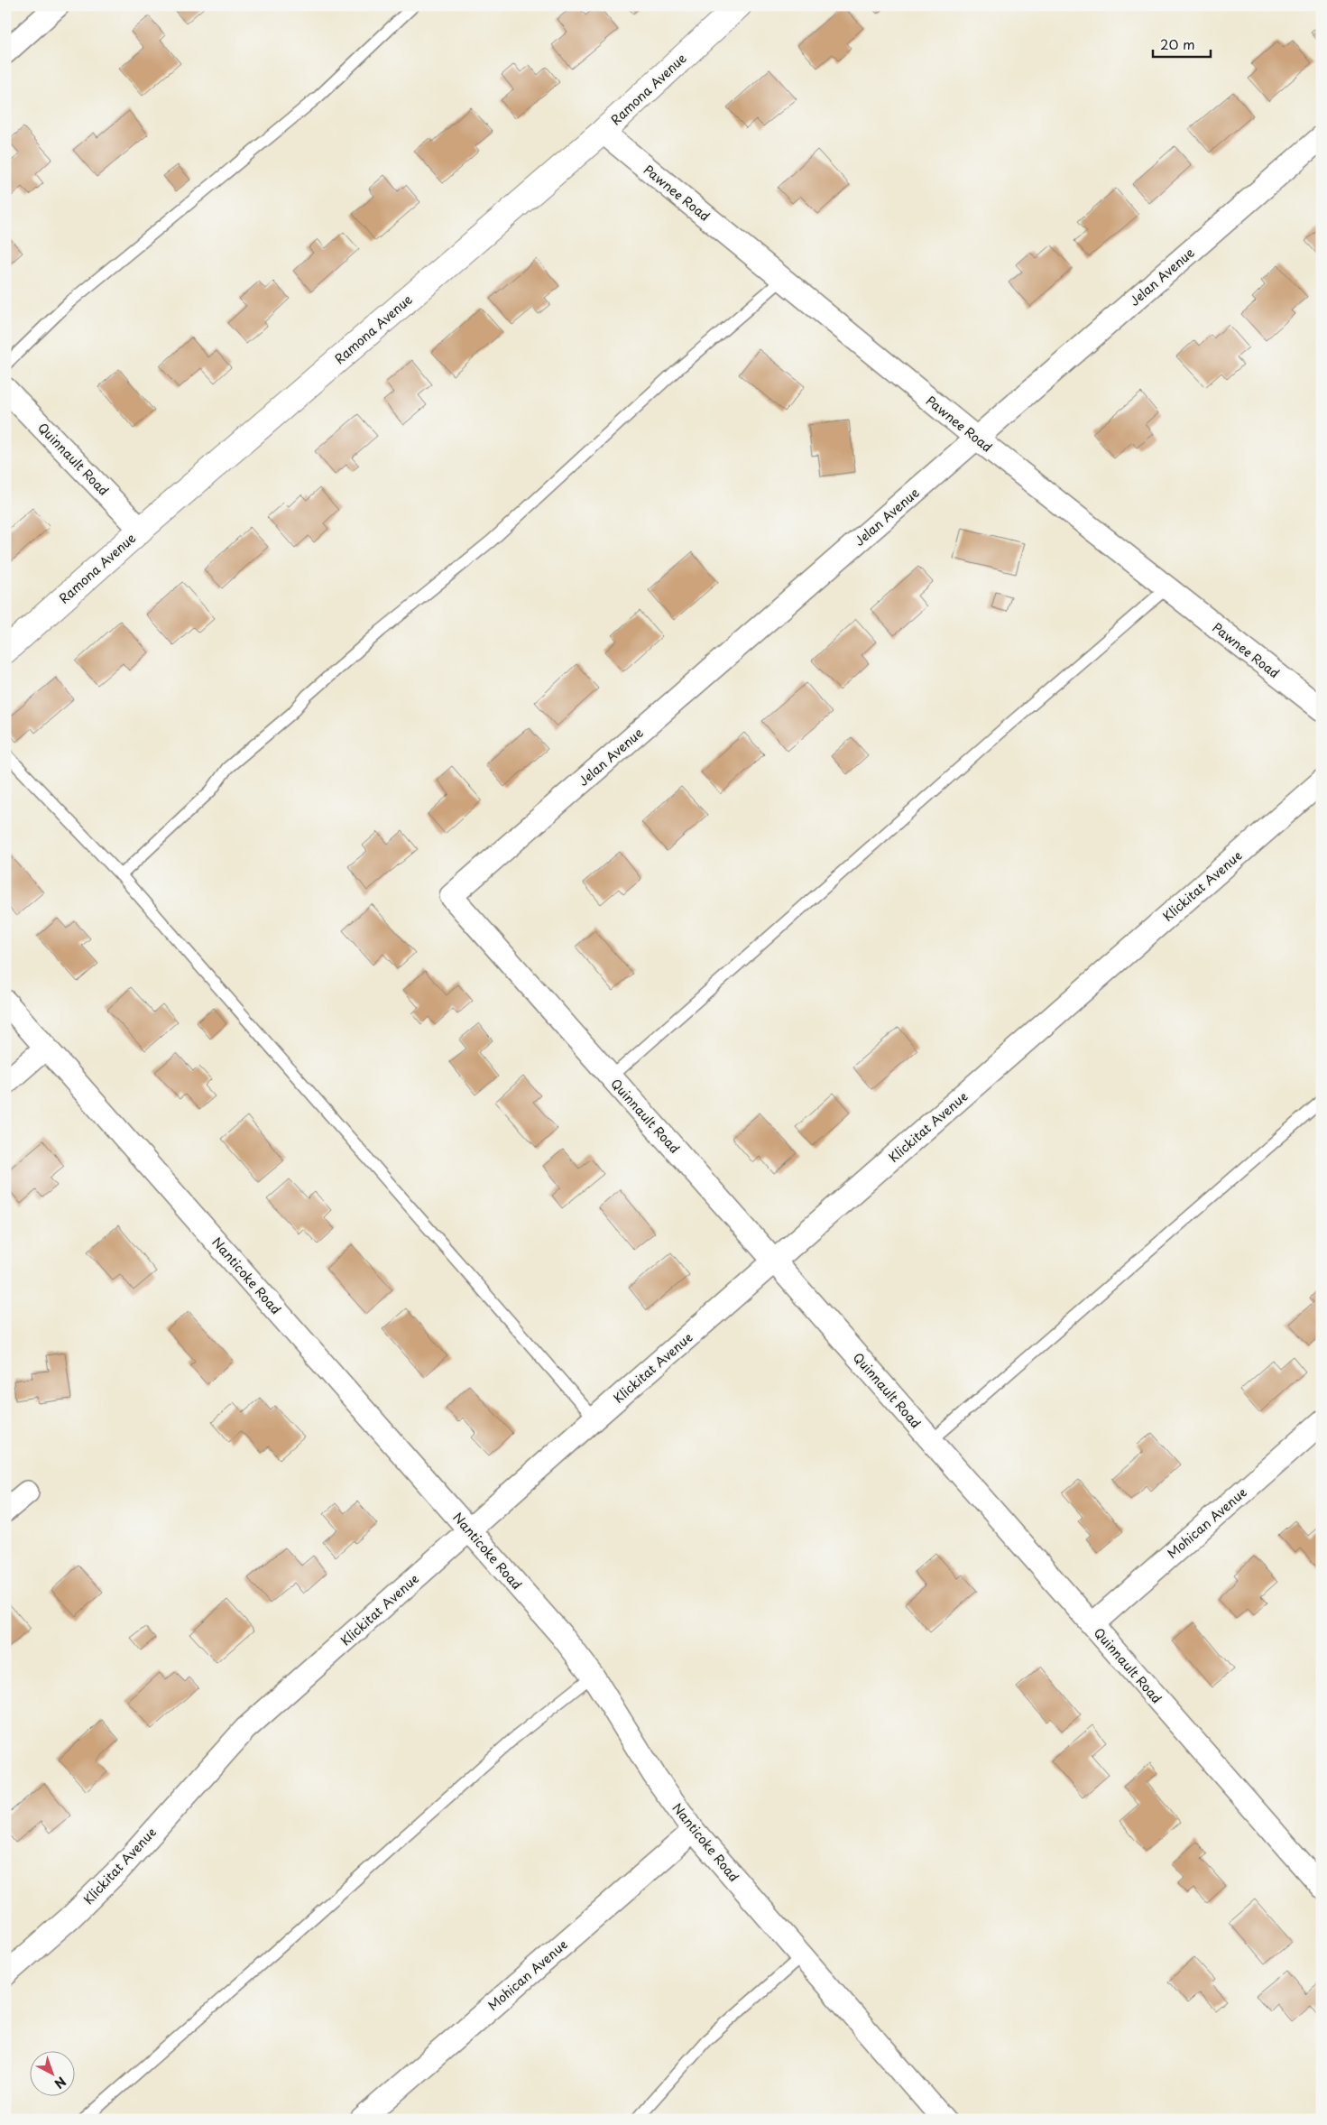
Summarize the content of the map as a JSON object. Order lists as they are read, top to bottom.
{
  "streets": {
    "street": [
      "Ramona Avenue",
      "Pawnee Road",
      "Jelan Avenue",
      "Quinnault Road",
      "Klickitat Avenue",
      "Nanticoke Road",
      "Mohican Avenue"
    ]
  },
  "crossings": [
    ["Ramona Avenue", "Pawnee Road"],
    ["Ramona Avenue", "Quinnault Road"],
    ["Pawnee Road", "Jelan Avenue"],
    ["Jelan Avenue", "Quinnault Road"],
    ["Quinnault Road", "Klickitat Avenue"],
    ["Quinnault Road", "Mohican Avenue"],
    ["Klickitat Avenue", "Nanticoke Road"],
    ["Nanticoke Road", "Mohican Avenue"]
  ],
  "scale_bar": "20 m",
  "north": "bottom right"
}
